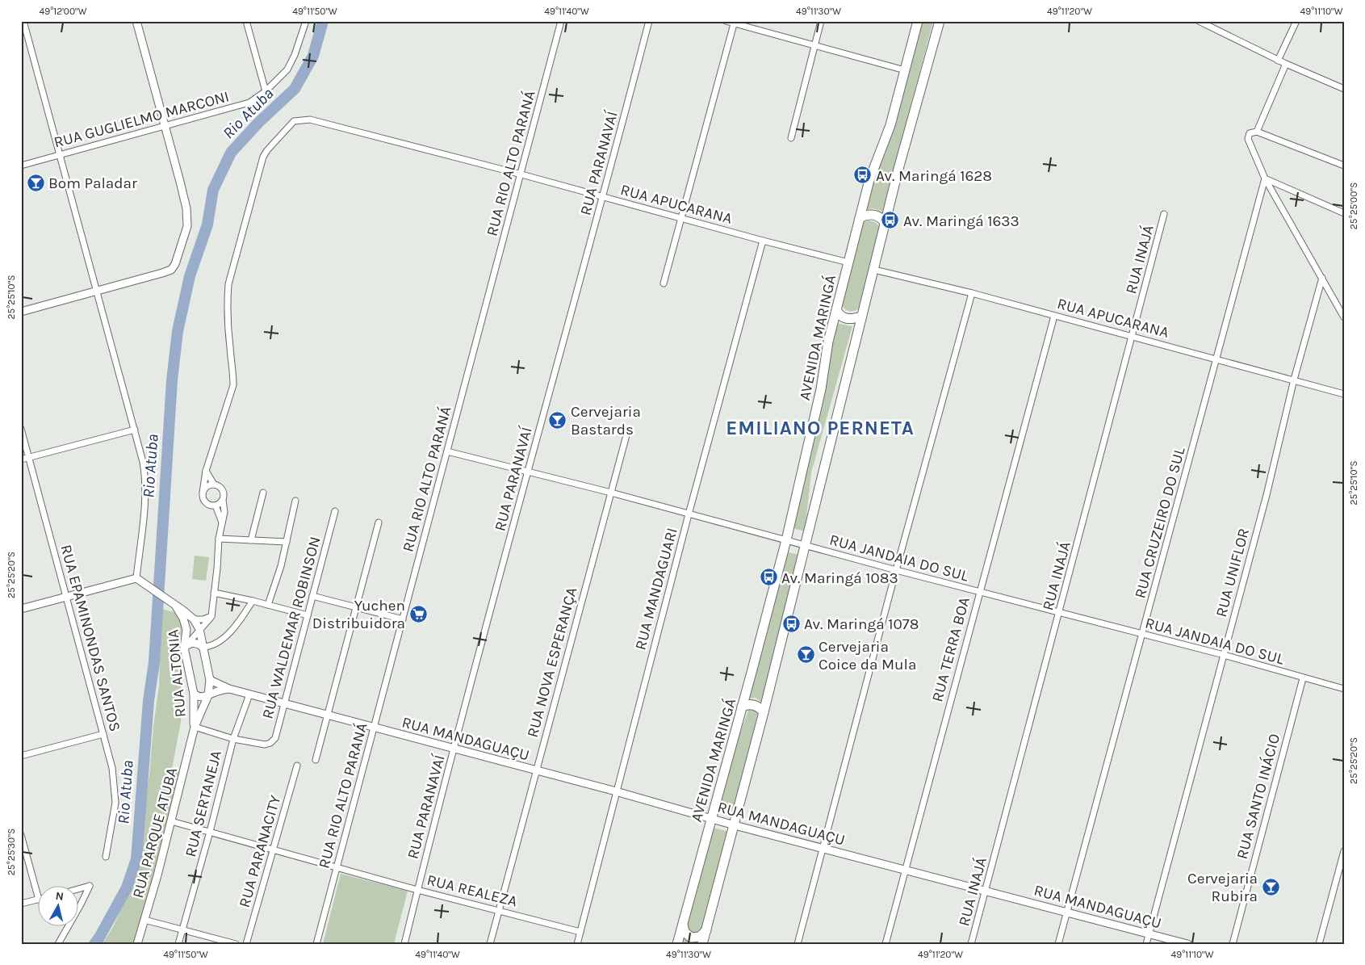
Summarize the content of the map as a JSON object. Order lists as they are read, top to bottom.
{
  "streets": {
    "main road": ["AVENIDA MARINGÁ"],
    "street": [
      "RUA GUGLIELMO MARCONI",
      "RUA RIO ALTO PARANÁ",
      "RUA PARANAVAÍ",
      "RUA APUCARANA",
      "RUA INAJÁ",
      "RUA CRUZEIRO DO SUL",
      "RUA JANDAIA DO SUL",
      "RUA UNIFLOR",
      "RUA MANDAGUARI",
      "RUA WALDEMAR ROBINSON",
      "RUA EPAMINONDAS SANTOS",
      "RUA TERRA BOA",
      "RUA NOVA ESPERANÇA",
      "RUA ALTONIA",
      "RUA MANDAGUAÇU",
      "RUA SANTO INÁCIO",
      "RUA SERTANEJA",
      "RUA PARQUE ATUBA",
      "RUA PARANACITY",
      "RUA REALEZA"
    ]
  },
  "crossings": [
    ["RUA RIO ALTO PARANÁ", "RUA APUCARANA"],
    ["RUA RIO ALTO PARANÁ", "RUA JANDAIA DO SUL"],
    ["RUA RIO ALTO PARANÁ", "RUA MANDAGUAÇU"],
    ["RUA RIO ALTO PARANÁ", "RUA REALEZA"],
    ["RUA PARANAVAÍ", "RUA APUCARANA"],
    ["RUA PARANAVAÍ", "RUA JANDAIA DO SUL"],
    ["RUA PARANAVAÍ", "RUA MANDAGUAÇU"],
    ["RUA PARANAVAÍ", "RUA REALEZA"],
    ["RUA APUCARANA", "RUA INAJÁ"],
    ["RUA APUCARANA", "AVENIDA MARINGÁ"],
    ["RUA APUCARANA", "RUA CRUZEIRO DO SUL"],
    ["RUA APUCARANA", "RUA UNIFLOR"],
    ["RUA APUCARANA", "RUA MANDAGUARI"],
    ["RUA APUCARANA", "RUA TERRA BOA"],
    ["RUA INAJÁ", "RUA JANDAIA DO SUL"],
    ["RUA INAJÁ", "RUA MANDAGUAÇU"],
    ["AVENIDA MARINGÁ", "RUA JANDAIA DO SUL"],
    ["AVENIDA MARINGÁ", "RUA MANDAGUAÇU"],
    ["RUA CRUZEIRO DO SUL", "RUA JANDAIA DO SUL"],
    ["RUA CRUZEIRO DO SUL", "RUA MANDAGUAÇU"],
    ["RUA JANDAIA DO SUL", "RUA UNIFLOR"],
    ["RUA JANDAIA DO SUL", "RUA MANDAGUARI"],
    ["RUA JANDAIA DO SUL", "RUA TERRA BOA"],
    ["RUA JANDAIA DO SUL", "RUA NOVA ESPERANÇA"],
    ["RUA JANDAIA DO SUL", "RUA SANTO INÁCIO"],
    ["RUA UNIFLOR", "RUA MANDAGUAÇU"],
    ["RUA MANDAGUARI", "RUA MANDAGUAÇU"],
    ["RUA MANDAGUARI", "RUA REALEZA"],
    ["RUA WALDEMAR ROBINSON", "RUA MANDAGUAÇU"],
    ["RUA WALDEMAR ROBINSON", "RUA SERTANEJA"],
    ["RUA TERRA BOA", "RUA MANDAGUAÇU"],
    ["RUA NOVA ESPERANÇA", "RUA MANDAGUAÇU"],
    ["RUA NOVA ESPERANÇA", "RUA REALEZA"],
    ["RUA ALTONIA", "RUA MANDAGUAÇU"],
    ["RUA ALTONIA", "RUA PARQUE ATUBA"],
    ["RUA MANDAGUAÇU", "RUA SERTANEJA"],
    ["RUA SERTANEJA", "RUA REALEZA"],
    ["RUA PARQUE ATUBA", "RUA REALEZA"],
    ["RUA PARANACITY", "RUA REALEZA"]
  ],
  "districts": ["EMILIANO PERNETA"],
  "water": ["Rio Atuba"],
  "places": {
    "bus stop": [
      "Av. Maringá 1628",
      "Av. Maringá 1633",
      "Av. Maringá 1083",
      "Av. Maringá 1078"
    ],
    "bar": [
      "Bom Paladar",
      "Cervejaria Bastards",
      "Cervejaria Coice da Mula",
      "Cervejaria Rubira"
    ],
    "supermarket": ["Yuchen Distribuidora"]
  },
  "north": "top",
  "coordinates": [
    "49°12'00\"W",
    "49°11'50\"W",
    "49°11'40\"W",
    "49°11'30\"W",
    "49°11'20\"W",
    "49°11'10\"W",
    "25°25'00\"S",
    "25°25'10\"S",
    "25°25'20\"S",
    "25°25'30\"S"
  ]
}
